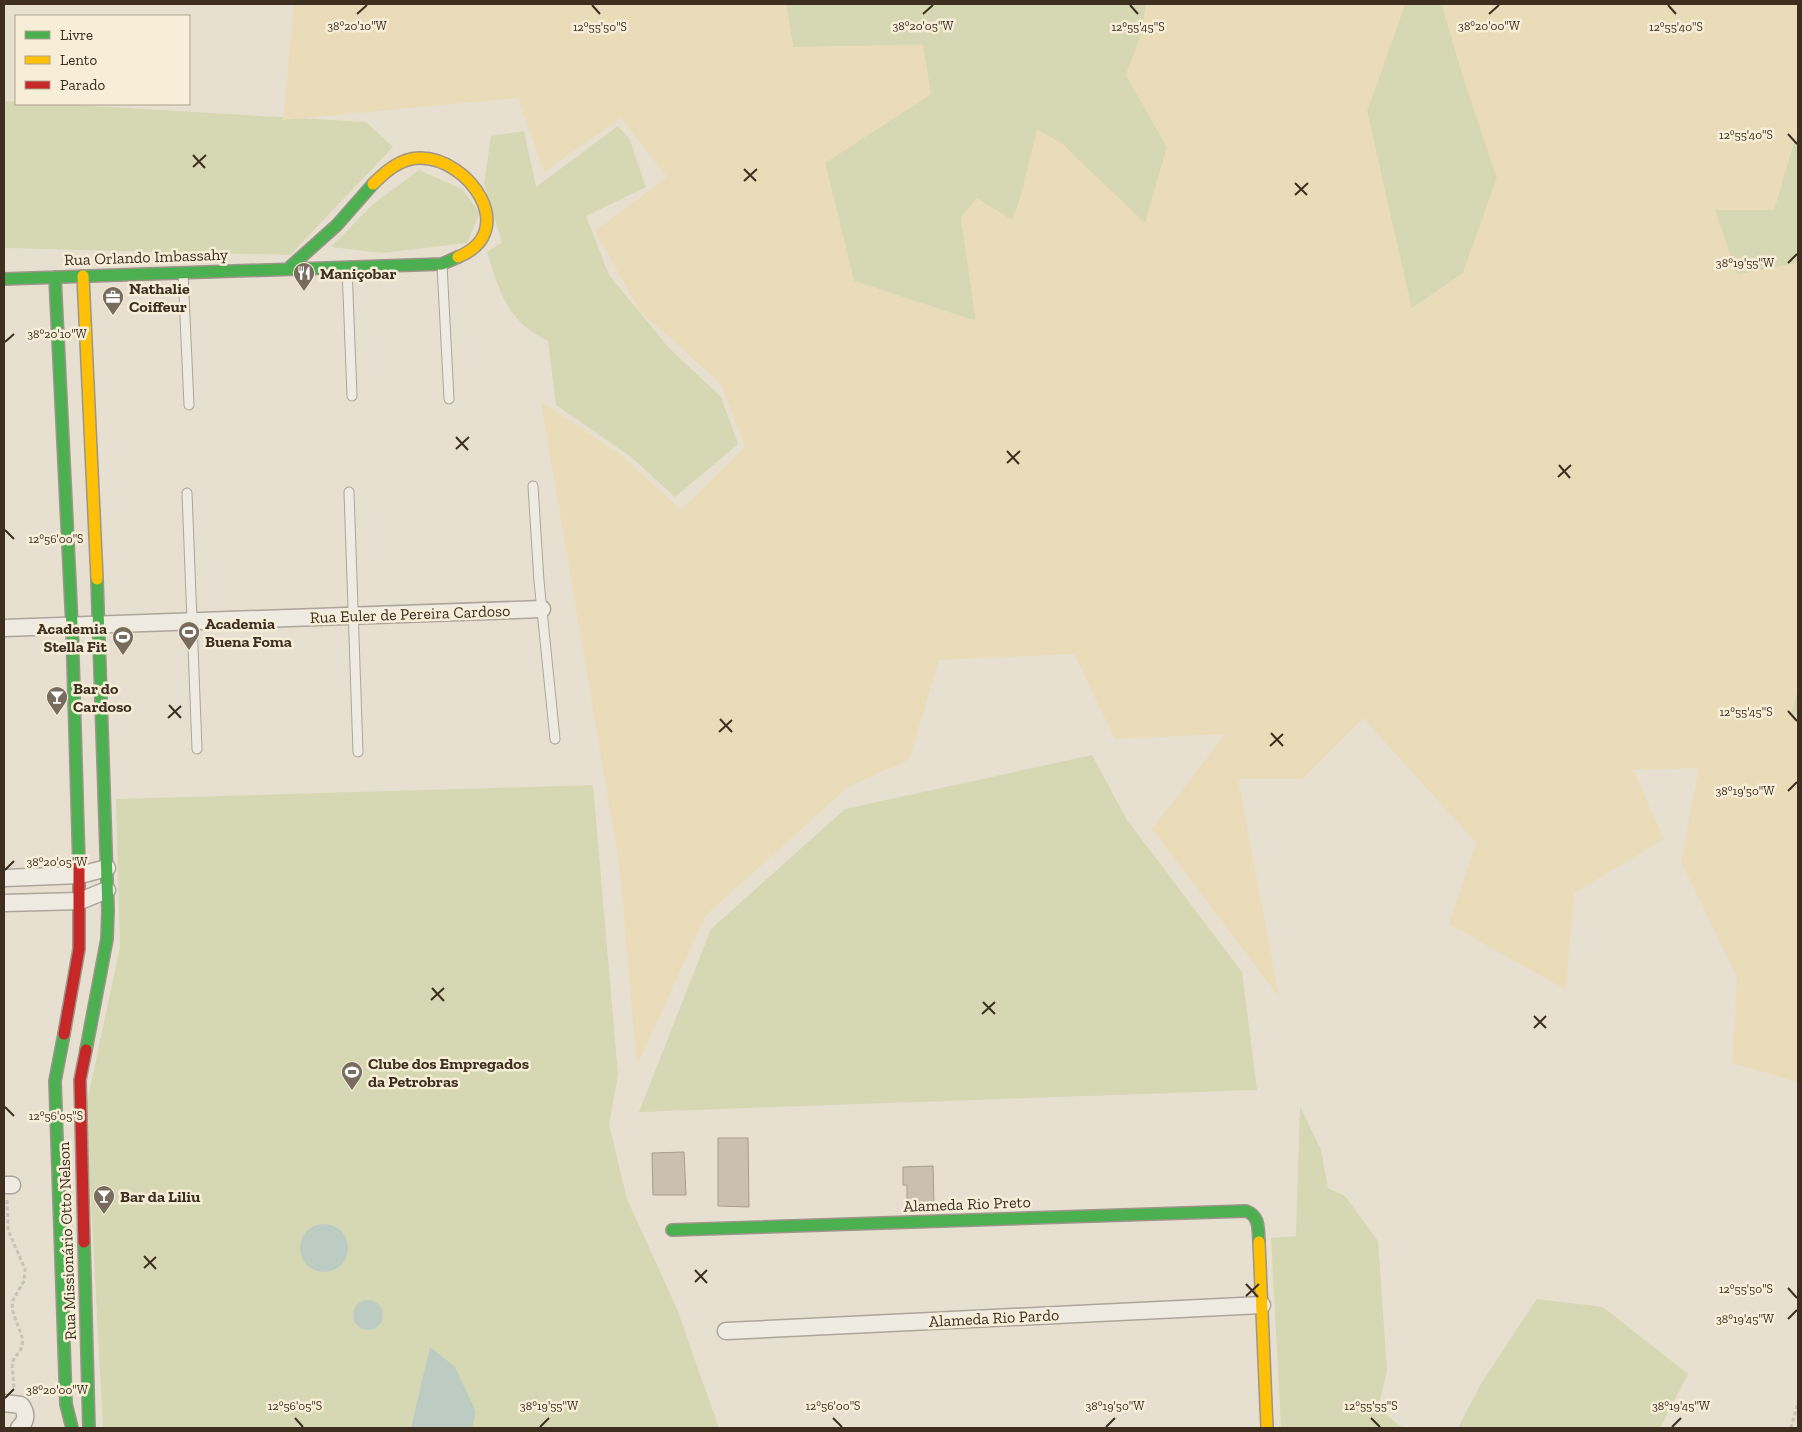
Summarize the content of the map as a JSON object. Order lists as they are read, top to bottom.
{
  "streets": {
    "street": [
      "Rua Orlando Imbassahy",
      "Rua Euler de Pereira Cardoso",
      "Alameda Rio Preto",
      "Rua Missionário Otto Nelson",
      "Alameda Rio Pardo"
    ]
  },
  "crossings": [
    ["Rua Orlando Imbassahy", "Rua Missionário Otto Nelson"],
    ["Rua Euler de Pereira Cardoso", "Rua Missionário Otto Nelson"],
    ["Alameda Rio Preto", "Alameda Rio Pardo"]
  ],
  "places": {
    "restaurant": ["Maniçobar"],
    "office": ["Nathalie Coiffeur"],
    "sports": ["Academia Buena Foma", "Academia Stella Fit", "Clube dos Empregados da Petrobras"],
    "bar": ["Bar do Cardoso", "Bar da Liliu"]
  },
  "legend": ["Livre", "Lento", "Parado"],
  "coordinates": [
    "38°20'10\"W",
    "38°20'05\"W",
    "38°20'00\"W",
    "12°55'50\"S",
    "12°55'45\"S",
    "12°55'40\"S",
    "38°19'55\"W",
    "12°56'00\"S",
    "38°19'50\"W",
    "12°56'05\"S",
    "38°19'45\"W",
    "12°55'55\"S"
  ]
}
